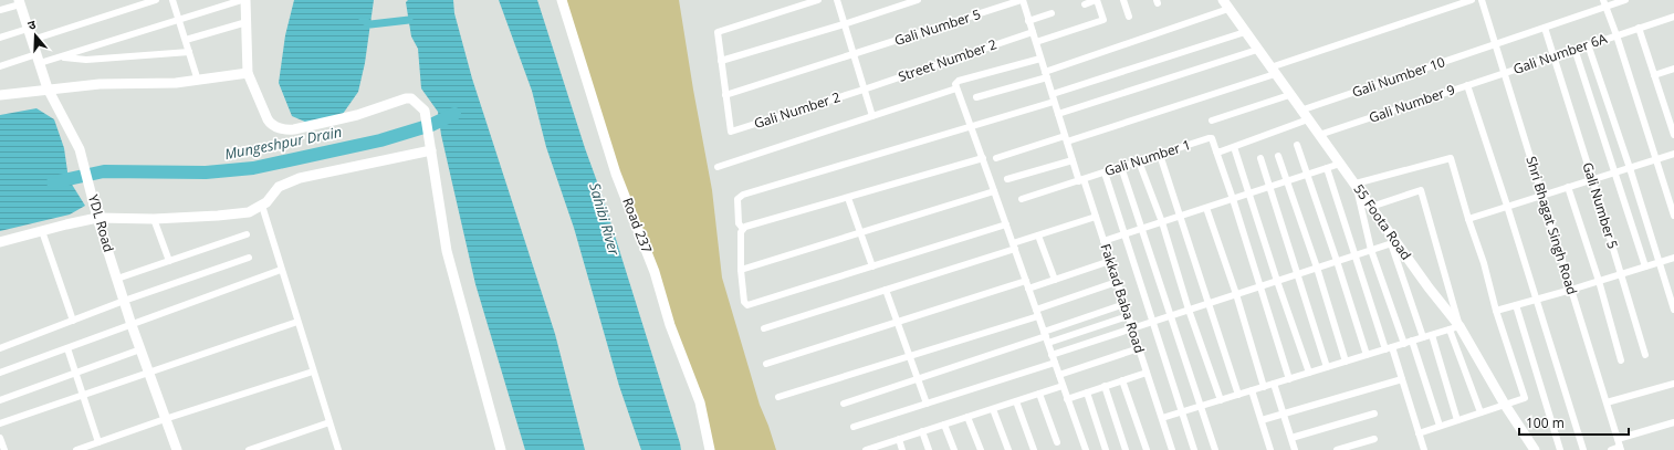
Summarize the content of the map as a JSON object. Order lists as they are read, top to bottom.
{
  "streets": {
    "street": [
      "Gali Number 5",
      "Gali Number 6A",
      "Street Number 2",
      "Gali Number 10",
      "Gali Number 9",
      "Gali Number 2",
      "Gali Number 1",
      "55 Foota Road",
      "YDL Road",
      "Road 237",
      "Shri Bhagat Singh Road",
      "Fakkad Baba Road"
    ]
  },
  "crossings": [
    ["Gali Number 5", "Gali Number 6A"],
    ["Gali Number 5", "Gali Number 2"],
    ["Gali Number 5", "Fakkad Baba Road"],
    ["Gali Number 6A", "Gali Number 9"],
    ["Gali Number 6A", "Shri Bhagat Singh Road"],
    ["Street Number 2", "Gali Number 2"],
    ["Street Number 2", "Fakkad Baba Road"],
    ["Gali Number 10", "55 Foota Road"],
    ["Gali Number 10", "Shri Bhagat Singh Road"],
    ["Gali Number 9", "55 Foota Road"],
    ["Gali Number 9", "Shri Bhagat Singh Road"],
    ["Gali Number 1", "Fakkad Baba Road"]
  ],
  "water": ["Mungeshpur Drain", "Sahibi River"],
  "scale_bar": "100 m",
  "north": "top"
}
